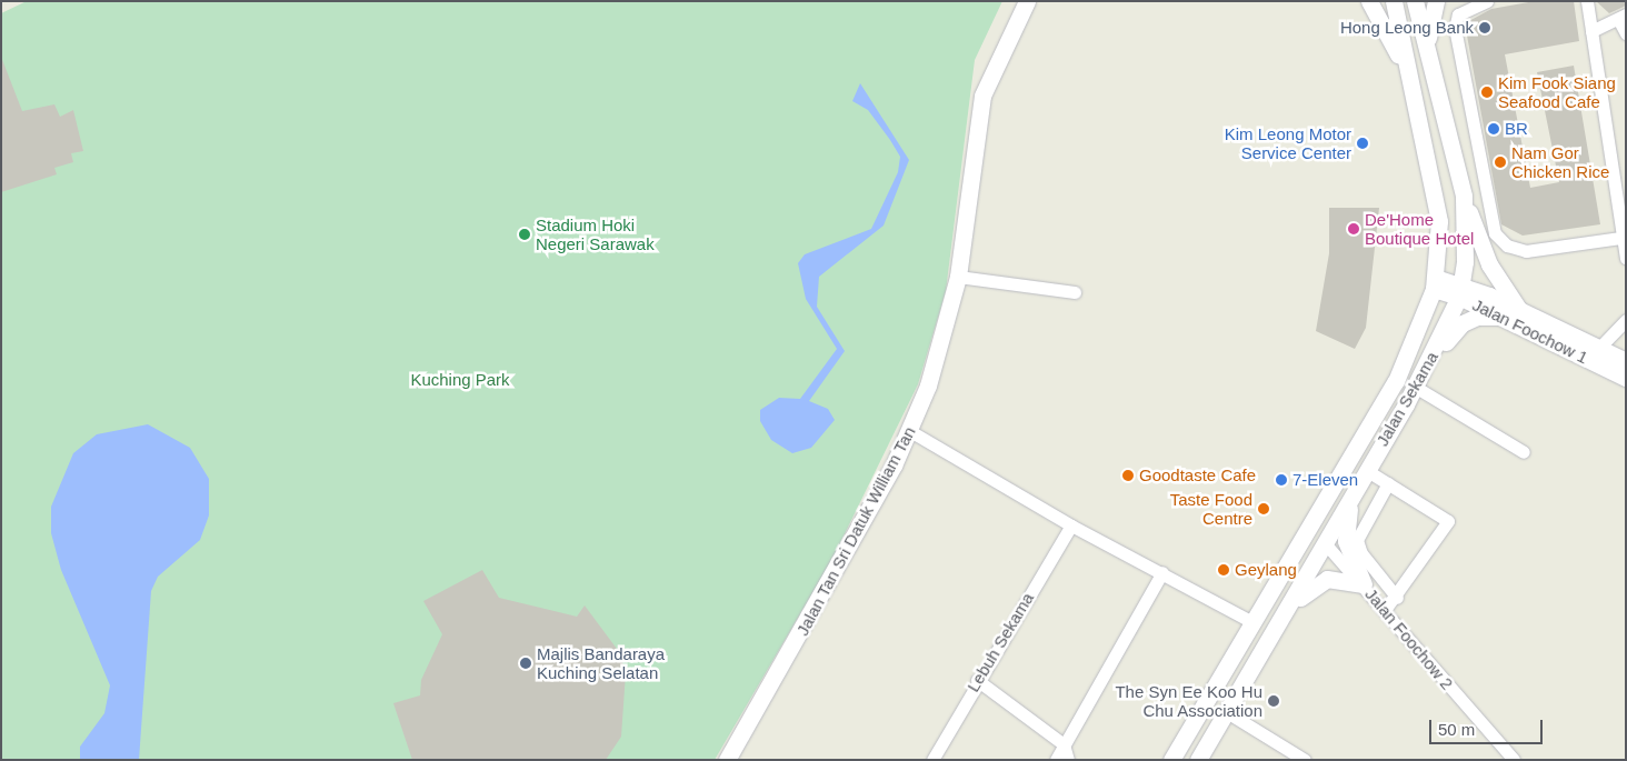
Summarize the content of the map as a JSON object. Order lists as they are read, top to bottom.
{
  "streets": {
    "main road": ["Jalan Foochow 1", "Jalan Sekama", "Jalan Tan Sri Datuk William Tan"],
    "street": ["Jalan Foochow 2", "Lebuh Sekama"]
  },
  "crossings": [
    ["Jalan Foochow 1", "Jalan Sekama"],
    ["Jalan Sekama", "Jalan Foochow 2"]
  ],
  "parks": ["Kuching Park"],
  "places": [
    "Hong Leong Bank",
    "Kim Fook Siang Seafood Cafe",
    "BR",
    "Kim Leong Motor Service Center",
    "Nam Gor Chicken Rice",
    "De'Home Boutique Hotel",
    "Stadium Hoki Negeri Sarawak",
    "Goodtaste Cafe",
    "7-Eleven",
    "Taste Food Centre",
    "Geylang",
    "Majlis Bandaraya Kuching Selatan",
    "The Syn Ee Koo Hu Chu Association"
  ],
  "scale_bar": "50 m"
}
